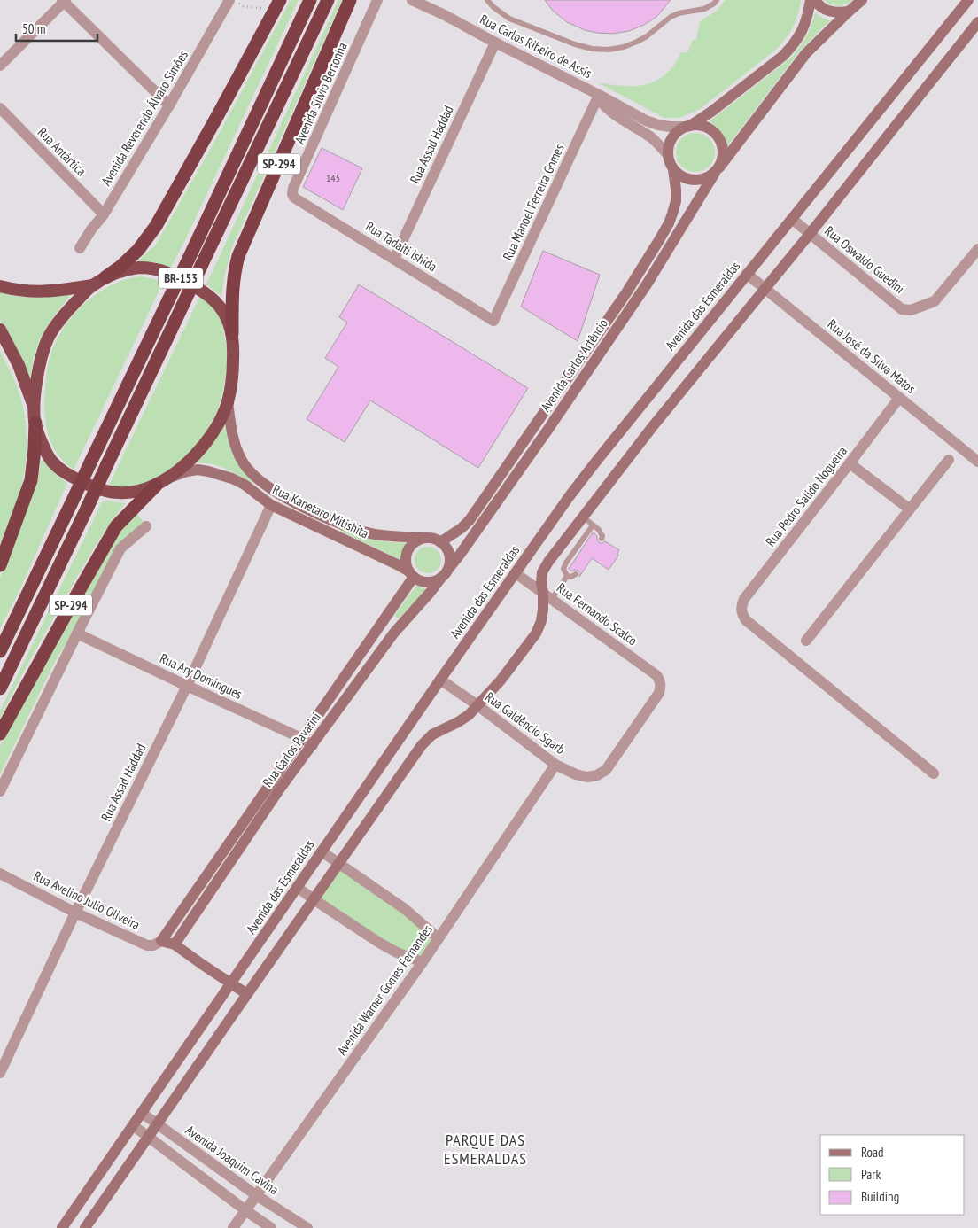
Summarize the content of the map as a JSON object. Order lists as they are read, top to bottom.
{
  "streets": {
    "highway": ["SP-294", "BR-153"],
    "main road": [
      "Avenida das Esmeraldas",
      "Avenida Carlos Artêncio",
      "Rua Kanetaro Mitishita",
      "Rua Carlos Pavarini"
    ],
    "street": [
      "Rua Carlos Ribeiro de Assis",
      "Avenida Sílvio Bertonha",
      "Avenida Reverendo Álvaro Simões",
      "Rua Assad Haddad",
      "Rua Antártica",
      "Rua Manoel Ferreira Gomes",
      "Rua Tadaiti Ishida",
      "Rua Oswaldo Guedini",
      "Rua José da Silva Matos",
      "Rua Pedro Salido Nogueira",
      "Rua Fernando Scalco",
      "Rua Ary Domingues",
      "Rua Galdêncio Sgarb",
      "Rua Avelino Julio Oliveira",
      "Avenida Warner Gomes Fernandes",
      "Avenida Joaquim Cavina"
    ]
  },
  "crossings": [
    ["Rua Carlos Ribeiro de Assis", "Rua Assad Haddad"],
    ["Rua Carlos Ribeiro de Assis", "Rua Manoel Ferreira Gomes"],
    ["Rua Carlos Ribeiro de Assis", "Avenida Carlos Artêncio"],
    ["Avenida Sílvio Bertonha", "Rua Tadaiti Ishida"],
    ["Avenida Reverendo Álvaro Simões", "Rua Antártica"],
    ["Rua Assad Haddad", "Rua Tadaiti Ishida"],
    ["Rua Assad Haddad", "Rua Kanetaro Mitishita"],
    ["Rua Assad Haddad", "Rua Ary Domingues"],
    ["Rua Assad Haddad", "Rua Avelino Julio Oliveira"],
    ["SP-294", "BR-153"],
    ["Rua Manoel Ferreira Gomes", "Rua Tadaiti Ishida"],
    ["Rua Oswaldo Guedini", "Avenida das Esmeraldas"],
    ["Avenida das Esmeraldas", "Rua José da Silva Matos"],
    ["Avenida das Esmeraldas", "Rua Fernando Scalco"],
    ["Avenida das Esmeraldas", "Rua Galdêncio Sgarb"],
    ["Avenida das Esmeraldas", "Avenida Joaquim Cavina"],
    ["Rua José da Silva Matos", "Rua Pedro Salido Nogueira"],
    ["Avenida Carlos Artêncio", "Rua Kanetaro Mitishita"],
    ["Avenida Carlos Artêncio", "Rua Carlos Pavarini"],
    ["Rua Kanetaro Mitishita", "Rua Carlos Pavarini"],
    ["Rua Fernando Scalco", "Rua Galdêncio Sgarb"],
    ["Rua Ary Domingues", "Rua Carlos Pavarini"],
    ["Rua Galdêncio Sgarb", "Avenida Warner Gomes Fernandes"],
    ["Rua Carlos Pavarini", "Rua Avelino Julio Oliveira"],
    ["Avenida Warner Gomes Fernandes", "Avenida Joaquim Cavina"]
  ],
  "districts": ["PARQUE DAS ESMERALDAS"],
  "house_numbers": ["145"],
  "legend": ["Road", "Park", "Building"],
  "scale_bar": "50 m"
}
